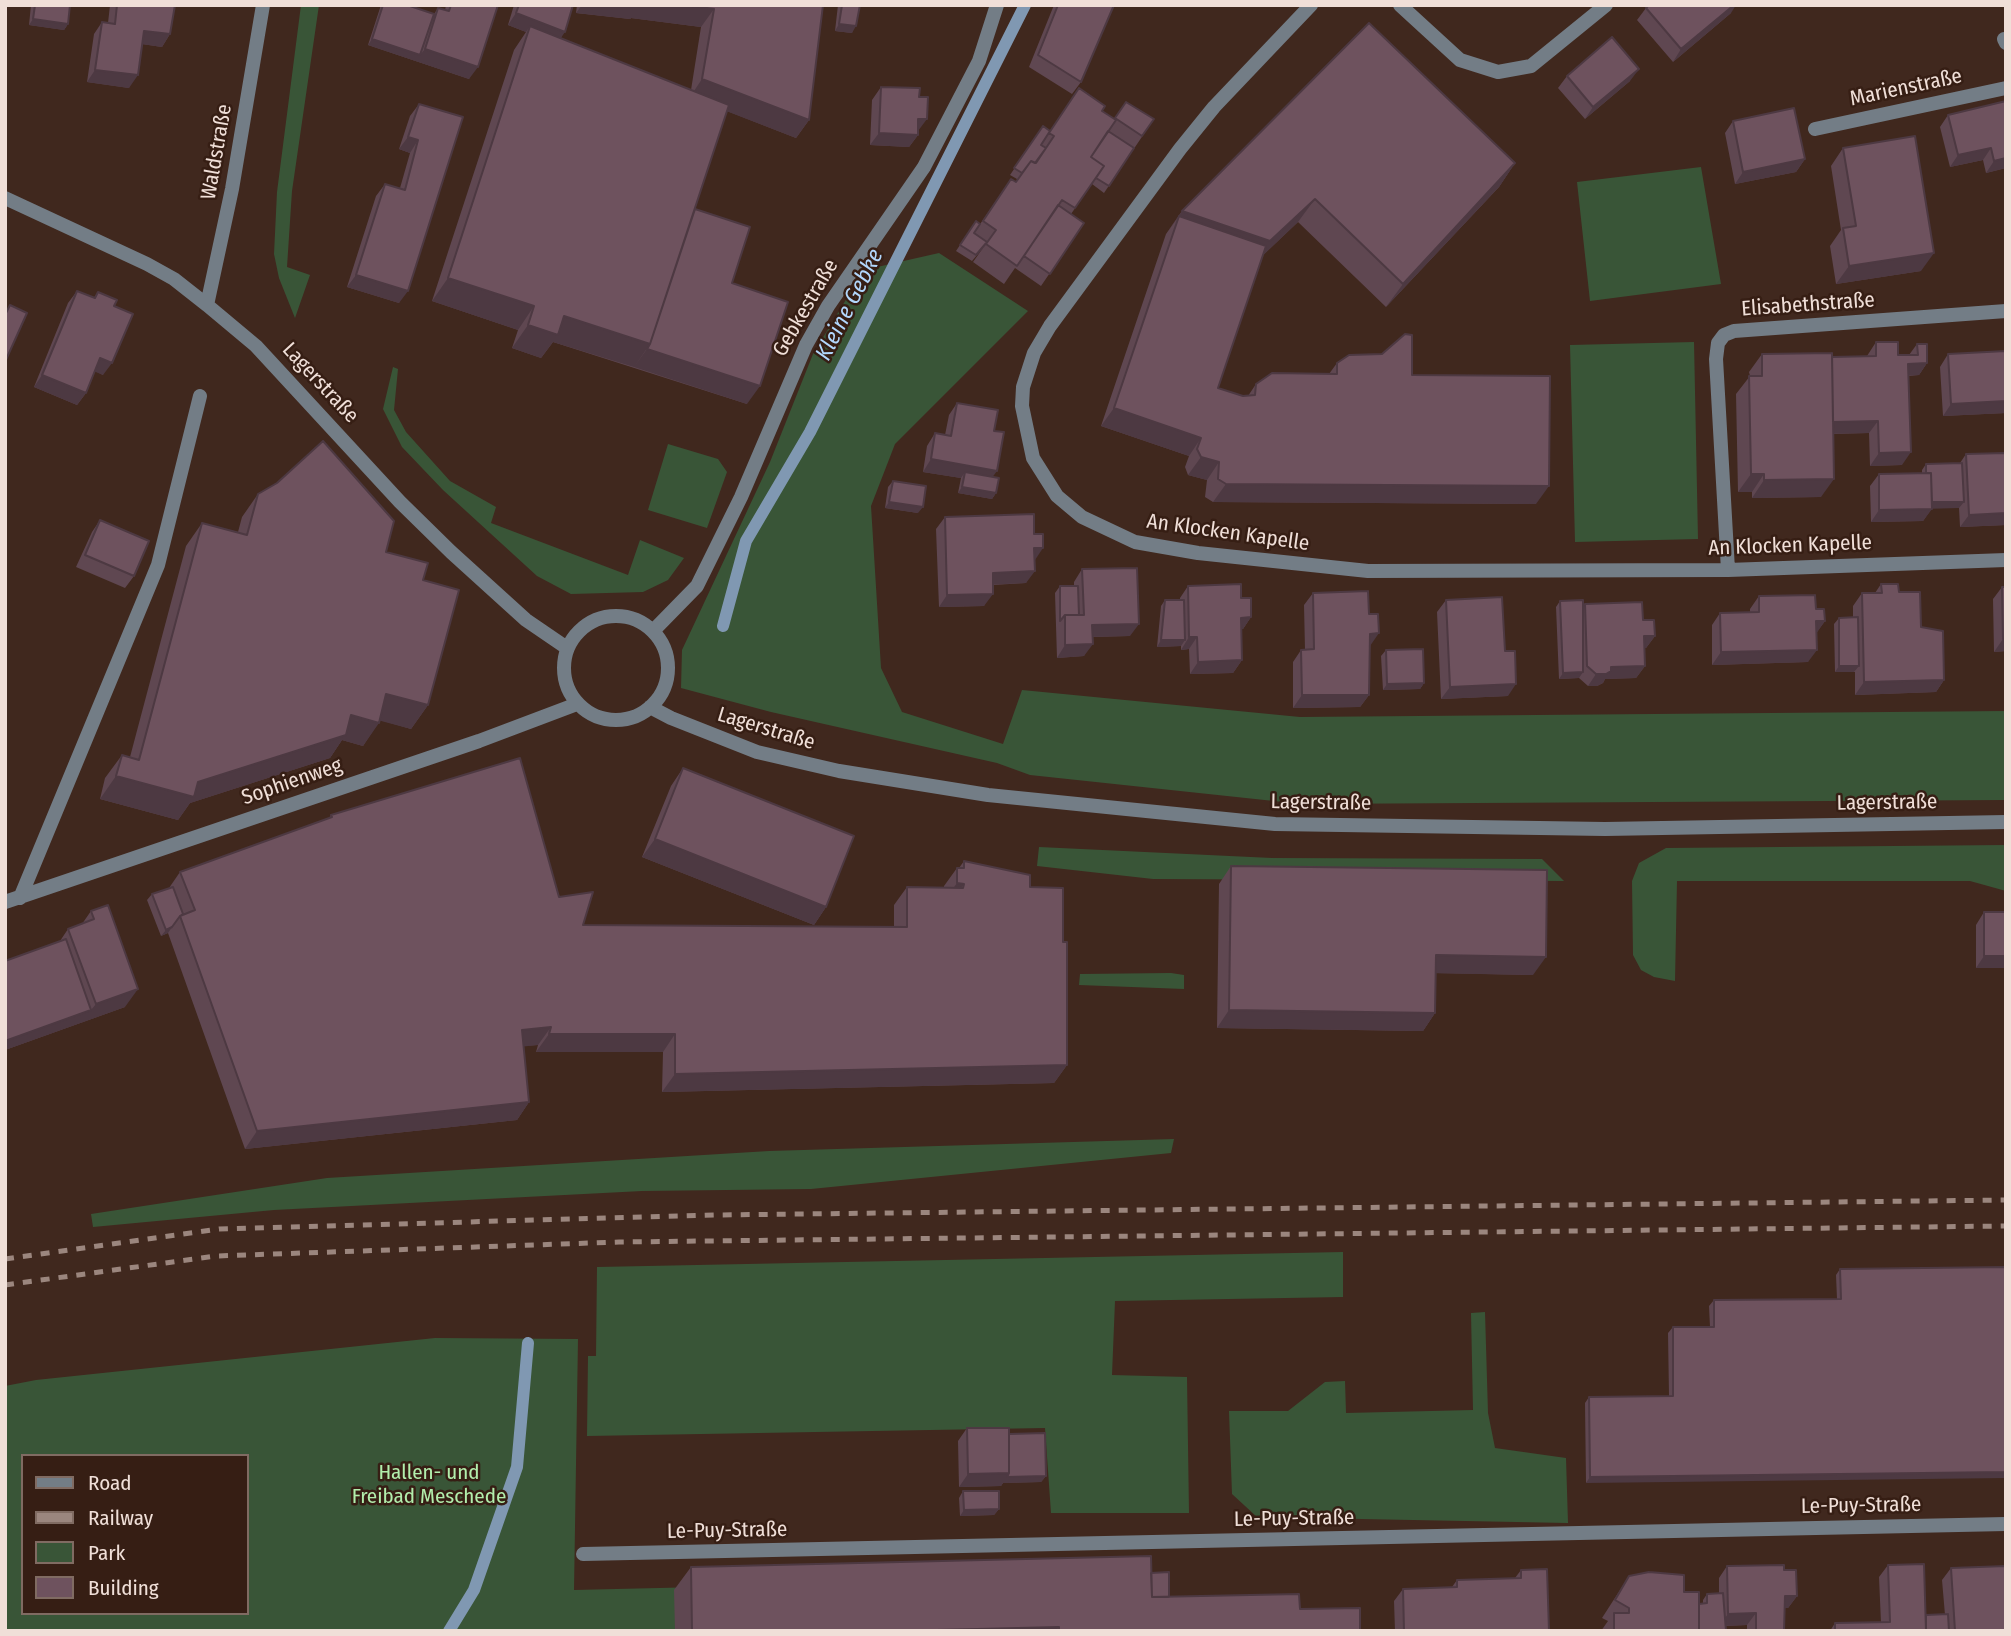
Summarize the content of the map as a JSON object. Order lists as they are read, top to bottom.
{
  "streets": {
    "street": [
      "Marienstraße",
      "Waldstraße",
      "Elisabethstraße",
      "Gebkestraße",
      "Lagerstraße",
      "An Klocken Kapelle",
      "Sophienweg",
      "Le-Puy-Straße"
    ]
  },
  "crossings": [
    ["Waldstraße", "Lagerstraße"],
    ["Elisabethstraße", "An Klocken Kapelle"],
    ["Gebkestraße", "Lagerstraße"],
    ["Gebkestraße", "Sophienweg"],
    ["Lagerstraße", "Sophienweg"]
  ],
  "water": ["Kleine Gebke"],
  "parks": ["Hallen- und Freibad Meschede"],
  "legend": [
    "Road",
    "Railway",
    "Park",
    "Building"
  ]
}
